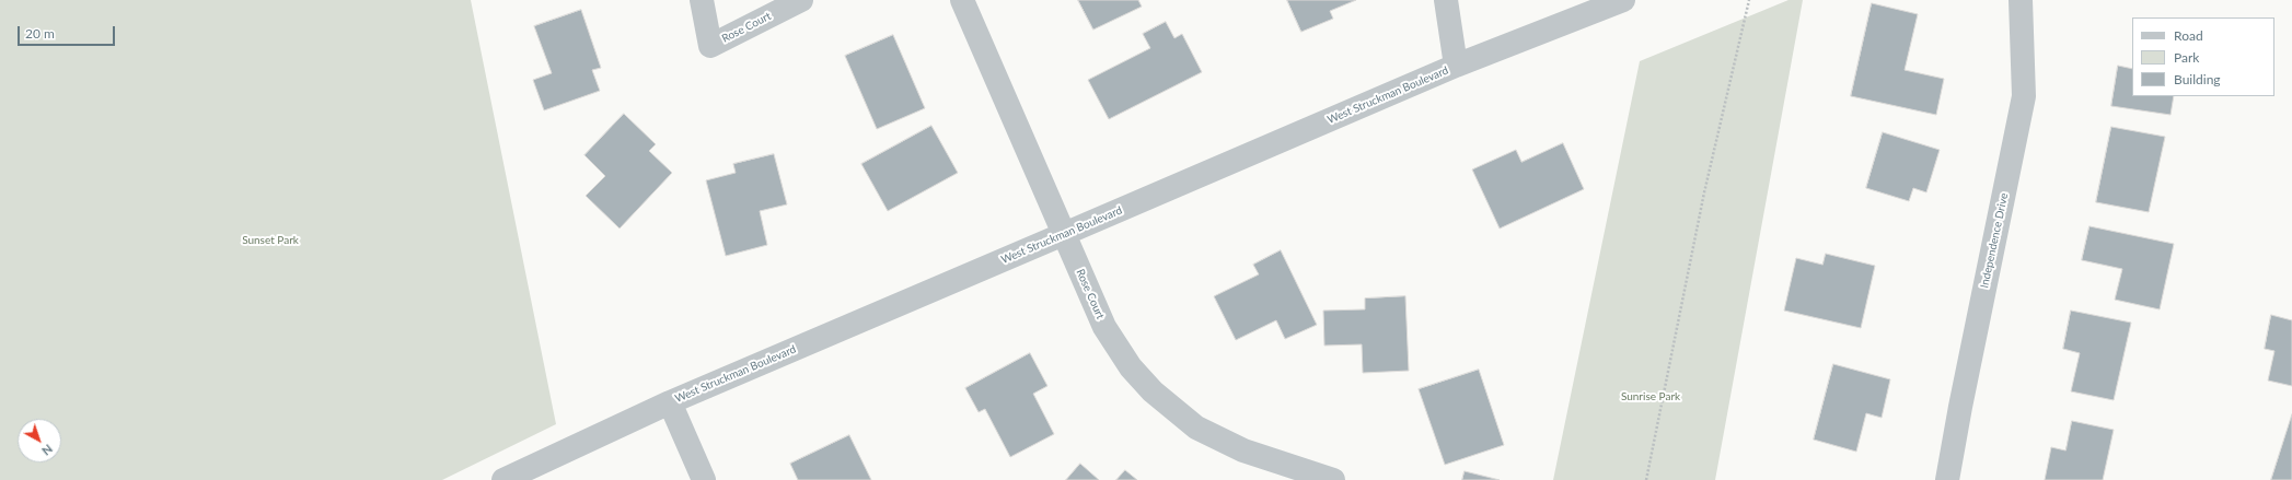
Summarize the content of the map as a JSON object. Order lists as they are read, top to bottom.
{
  "streets": {
    "street": ["Rose Court", "West Struckman Boulevard", "Independence Drive"]
  },
  "crossings": [
    ["Rose Court", "West Struckman Boulevard"]
  ],
  "parks": ["Sunset Park", "Sunrise Park"],
  "legend": ["Road", "Park", "Building"],
  "scale_bar": "20 m",
  "north": "bottom right"
}
